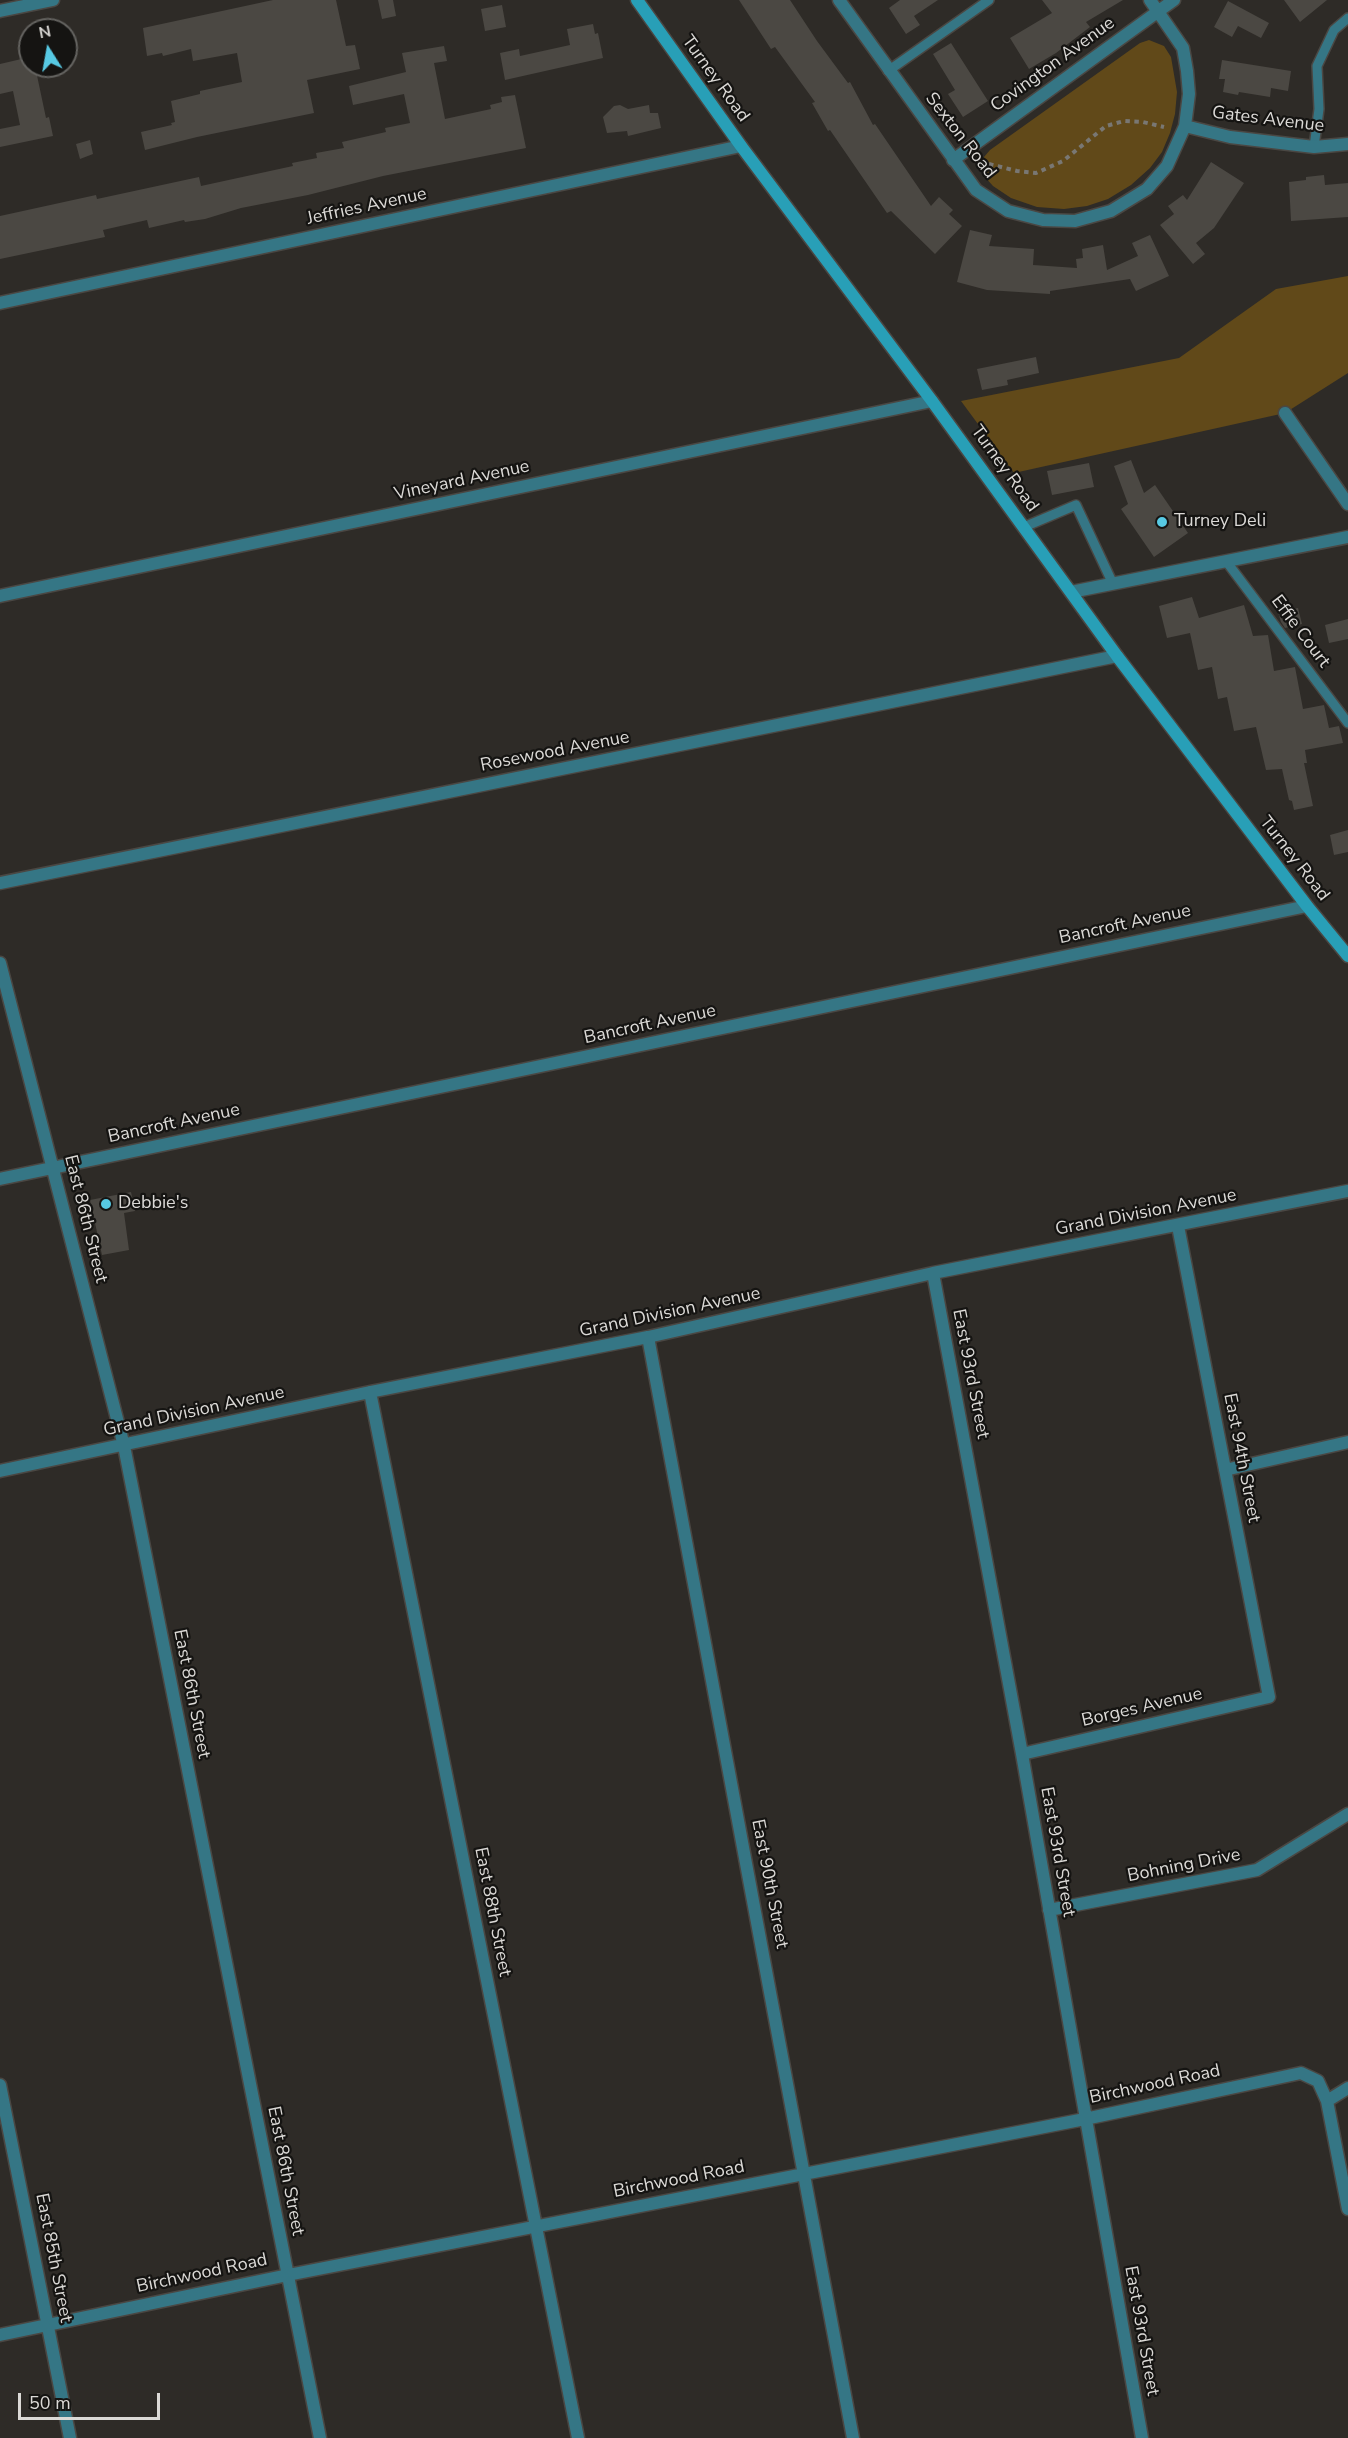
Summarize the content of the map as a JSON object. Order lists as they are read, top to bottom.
{
  "streets": {
    "main road": ["Turney Road"],
    "street": [
      "Covington Avenue",
      "Gates Avenue",
      "Sexton Road",
      "Jeffries Avenue",
      "Vineyard Avenue",
      "Rosewood Avenue",
      "Bancroft Avenue",
      "Grand Division Avenue",
      "East 86th Street",
      "East 93rd Street",
      "East 94th Street",
      "Borges Avenue",
      "Bohning Drive",
      "East 90th Street",
      "East 88th Street",
      "Birchwood Road",
      "East 85th Street"
    ],
    "lane": ["Effie Court"]
  },
  "crossings": [
    ["Covington Avenue", "Sexton Road"],
    ["Turney Road", "Jeffries Avenue"],
    ["Turney Road", "Vineyard Avenue"],
    ["Turney Road", "Rosewood Avenue"],
    ["Turney Road", "Bancroft Avenue"],
    ["Gates Avenue", "Sexton Road"],
    ["Bancroft Avenue", "East 86th Street"],
    ["Grand Division Avenue", "East 86th Street"],
    ["Grand Division Avenue", "East 93rd Street"],
    ["Grand Division Avenue", "East 94th Street"],
    ["Grand Division Avenue", "East 90th Street"],
    ["Grand Division Avenue", "East 88th Street"],
    ["East 86th Street", "Birchwood Road"],
    ["East 93rd Street", "Borges Avenue"],
    ["East 93rd Street", "Bohning Drive"],
    ["East 93rd Street", "Birchwood Road"],
    ["East 94th Street", "Borges Avenue"],
    ["East 90th Street", "Birchwood Road"],
    ["East 88th Street", "Birchwood Road"],
    ["Birchwood Road", "East 85th Street"]
  ],
  "places": ["Turney Deli", "Debbie's"],
  "scale_bar": "50 m",
  "north": "top"
}
